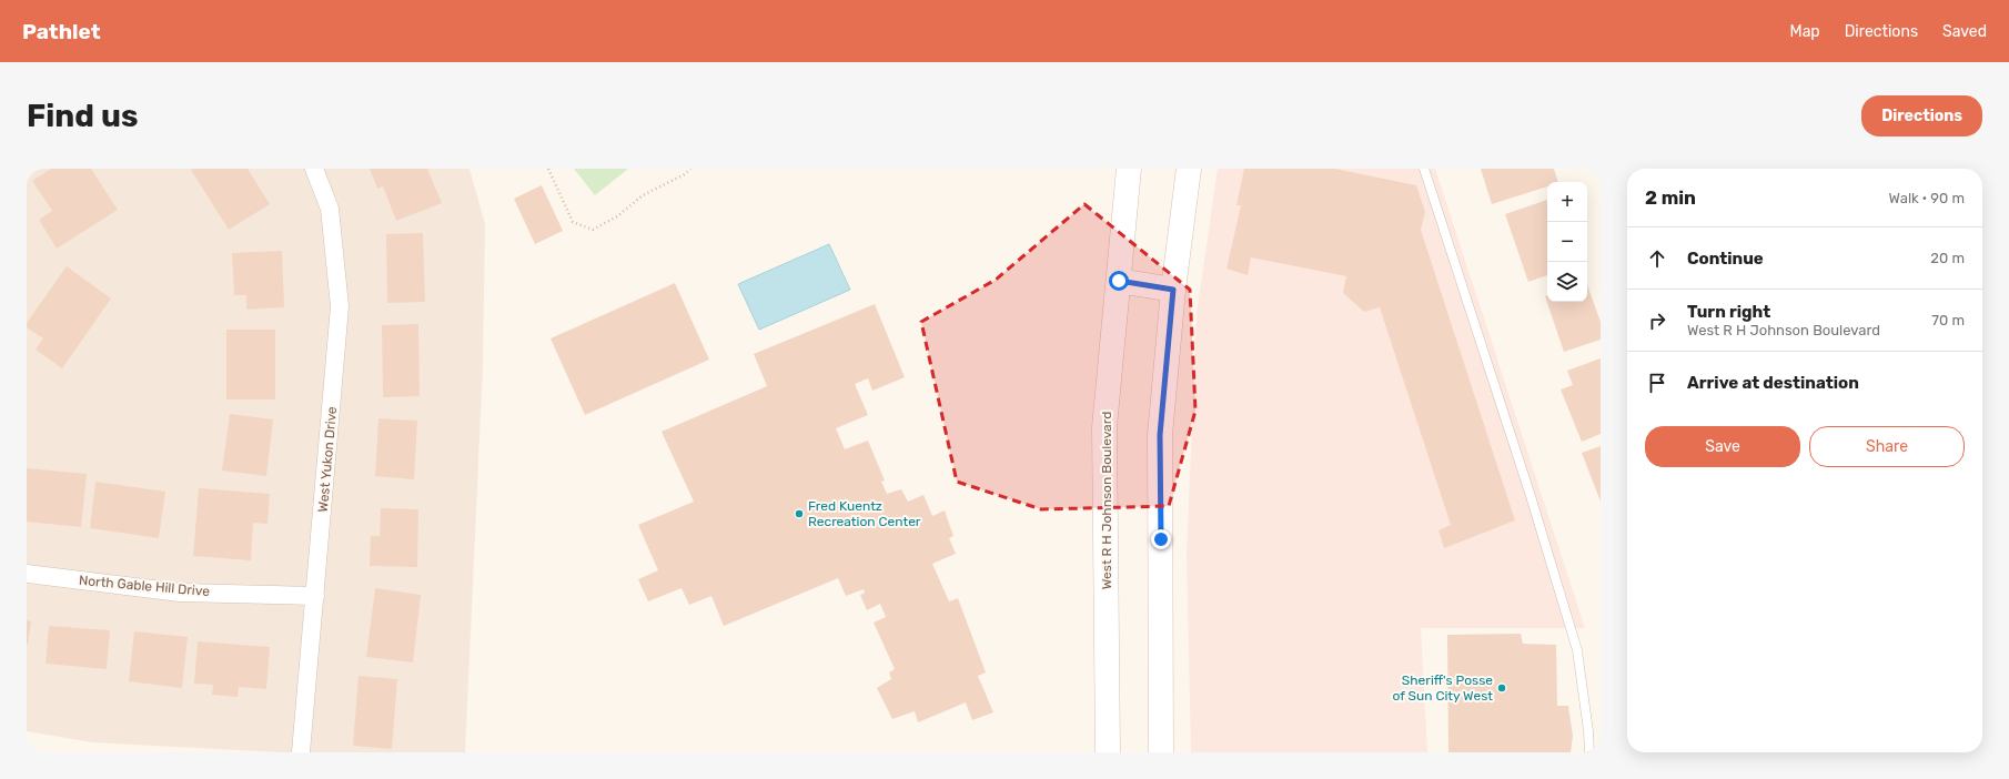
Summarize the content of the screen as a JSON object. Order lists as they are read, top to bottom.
{
  "streets": {
    "main road": ["West R H Johnson Boulevard"],
    "street": ["West Yukon Drive", "North Gable Hill Drive"]
  },
  "crossings": [
    ["West Yukon Drive", "North Gable Hill Drive"]
  ],
  "places": ["Fred Kuentz Recreation Center", "Sheriff's Posse of Sun City West"],
  "page": {
    "header": "Pathlet",
    "nav": ["Map", "Directions", "Saved"],
    "buttons": [
      "Directions",
      ["Save", "Share"]
    ],
    "title": "Find us",
    "heading": ["2 min", "Walk · 90 m"],
    "map_buttons": ["+", "−"],
    "list": [
      ["Continue", "20 m"],
      ["Turn right", "West R H Johnson Boulevard", "70 m"],
      "Arrive at destination"
    ]
  }
}
